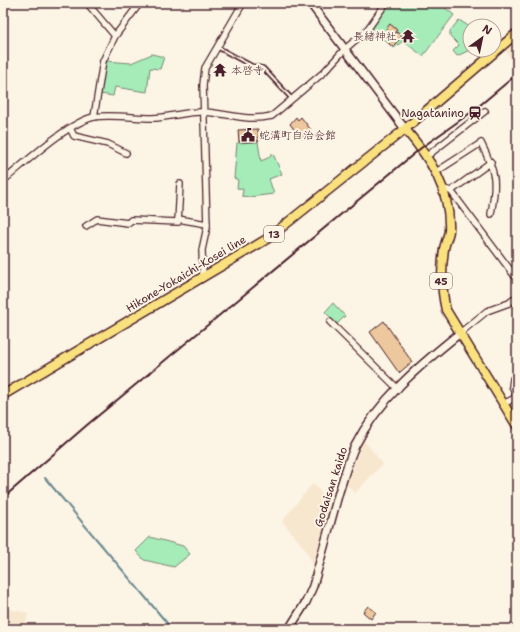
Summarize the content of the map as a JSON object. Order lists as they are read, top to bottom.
{
  "streets": {
    "main road": ["13", "Hikone-Yokaichi-Kosei line", "45"],
    "street": ["Godaisan kaido"]
  },
  "crossings": [
    ["Hikone-Yokaichi-Kosei line", "45"],
    ["45", "Godaisan kaido"]
  ],
  "places": {
    "temple": ["長緒神社", "本啓寺"],
    "station": ["Nagatanino"],
    "public building": ["蛇溝町自治会館"]
  },
  "north": "top right"
}
